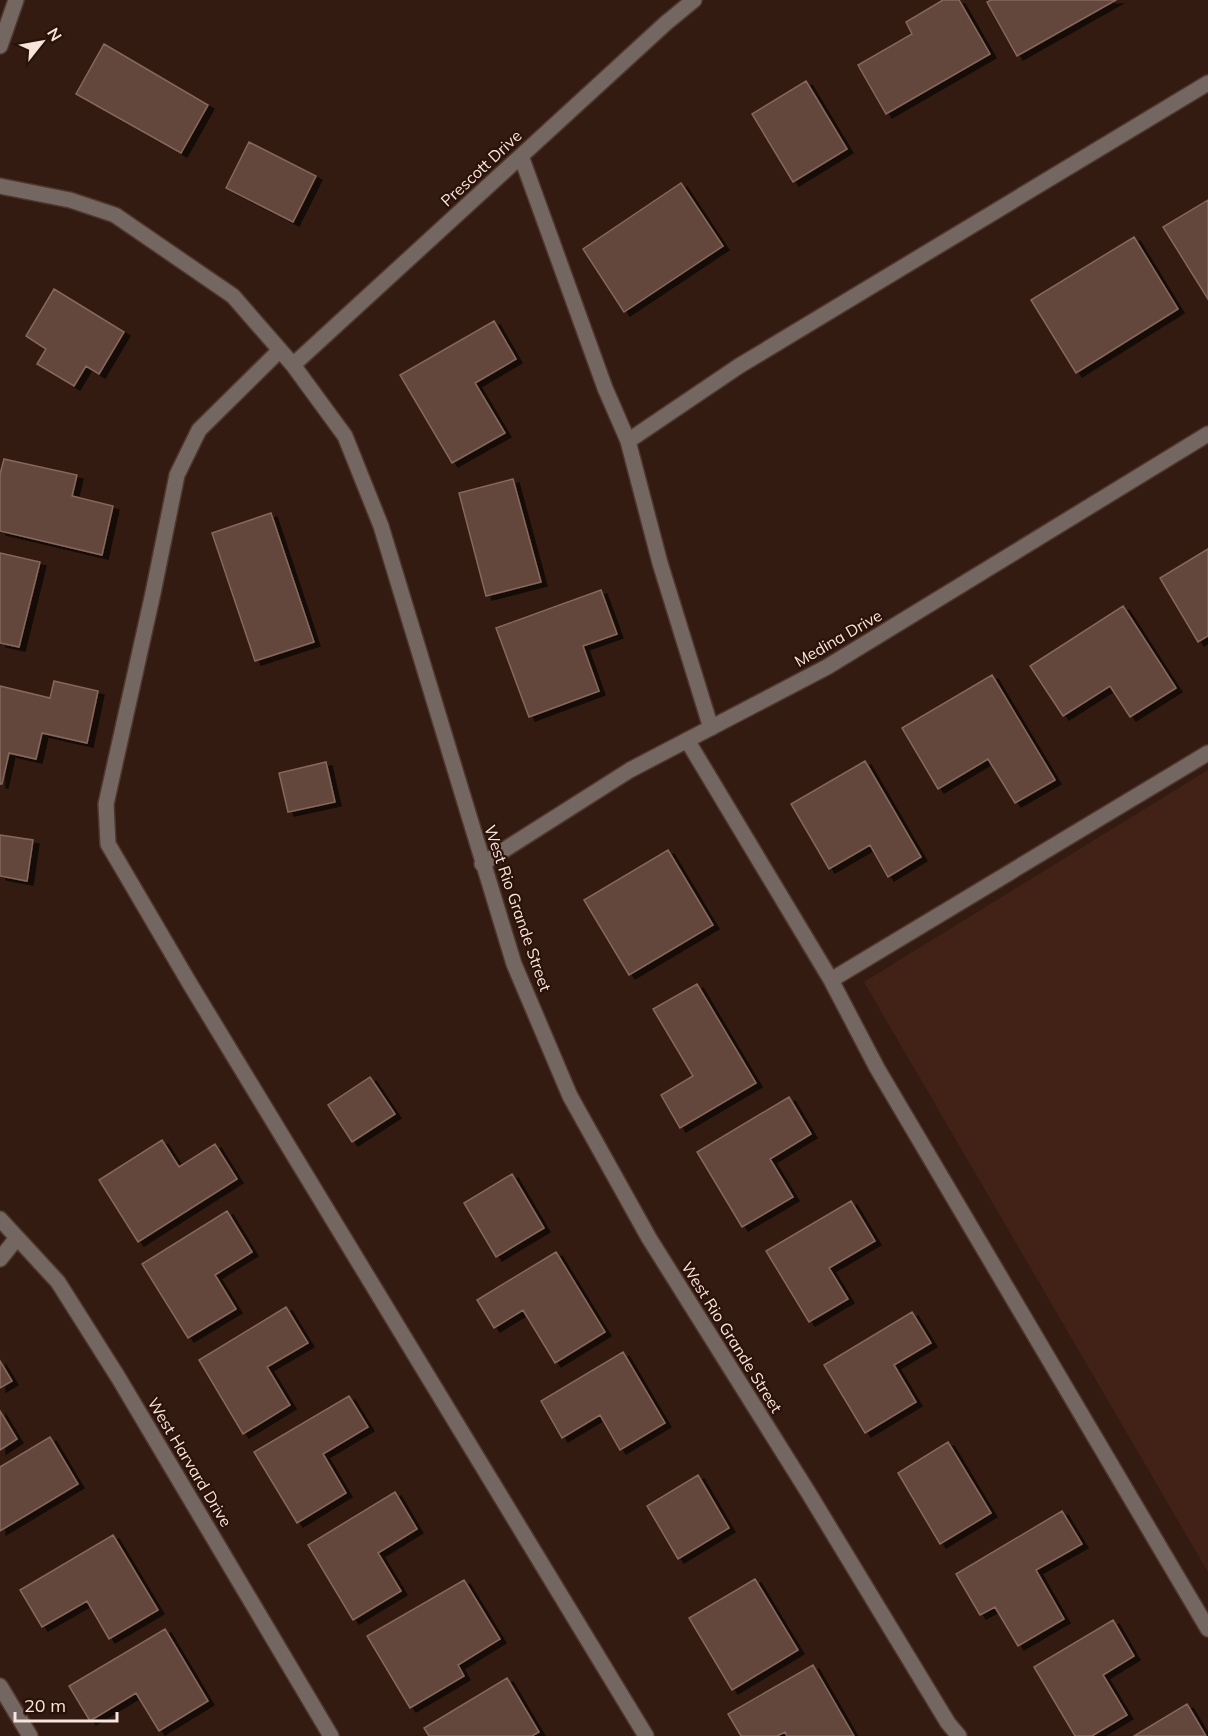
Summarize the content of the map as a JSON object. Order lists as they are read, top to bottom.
{
  "streets": {
    "street": [
      "Prescott Drive",
      "Medina Drive",
      "West Rio Grande Street",
      "West Harvard Drive"
    ]
  },
  "crossings": [
    ["Prescott Drive", "West Rio Grande Street"],
    ["Medina Drive", "West Rio Grande Street"]
  ],
  "scale_bar": "20 m",
  "north": "top right"
}
